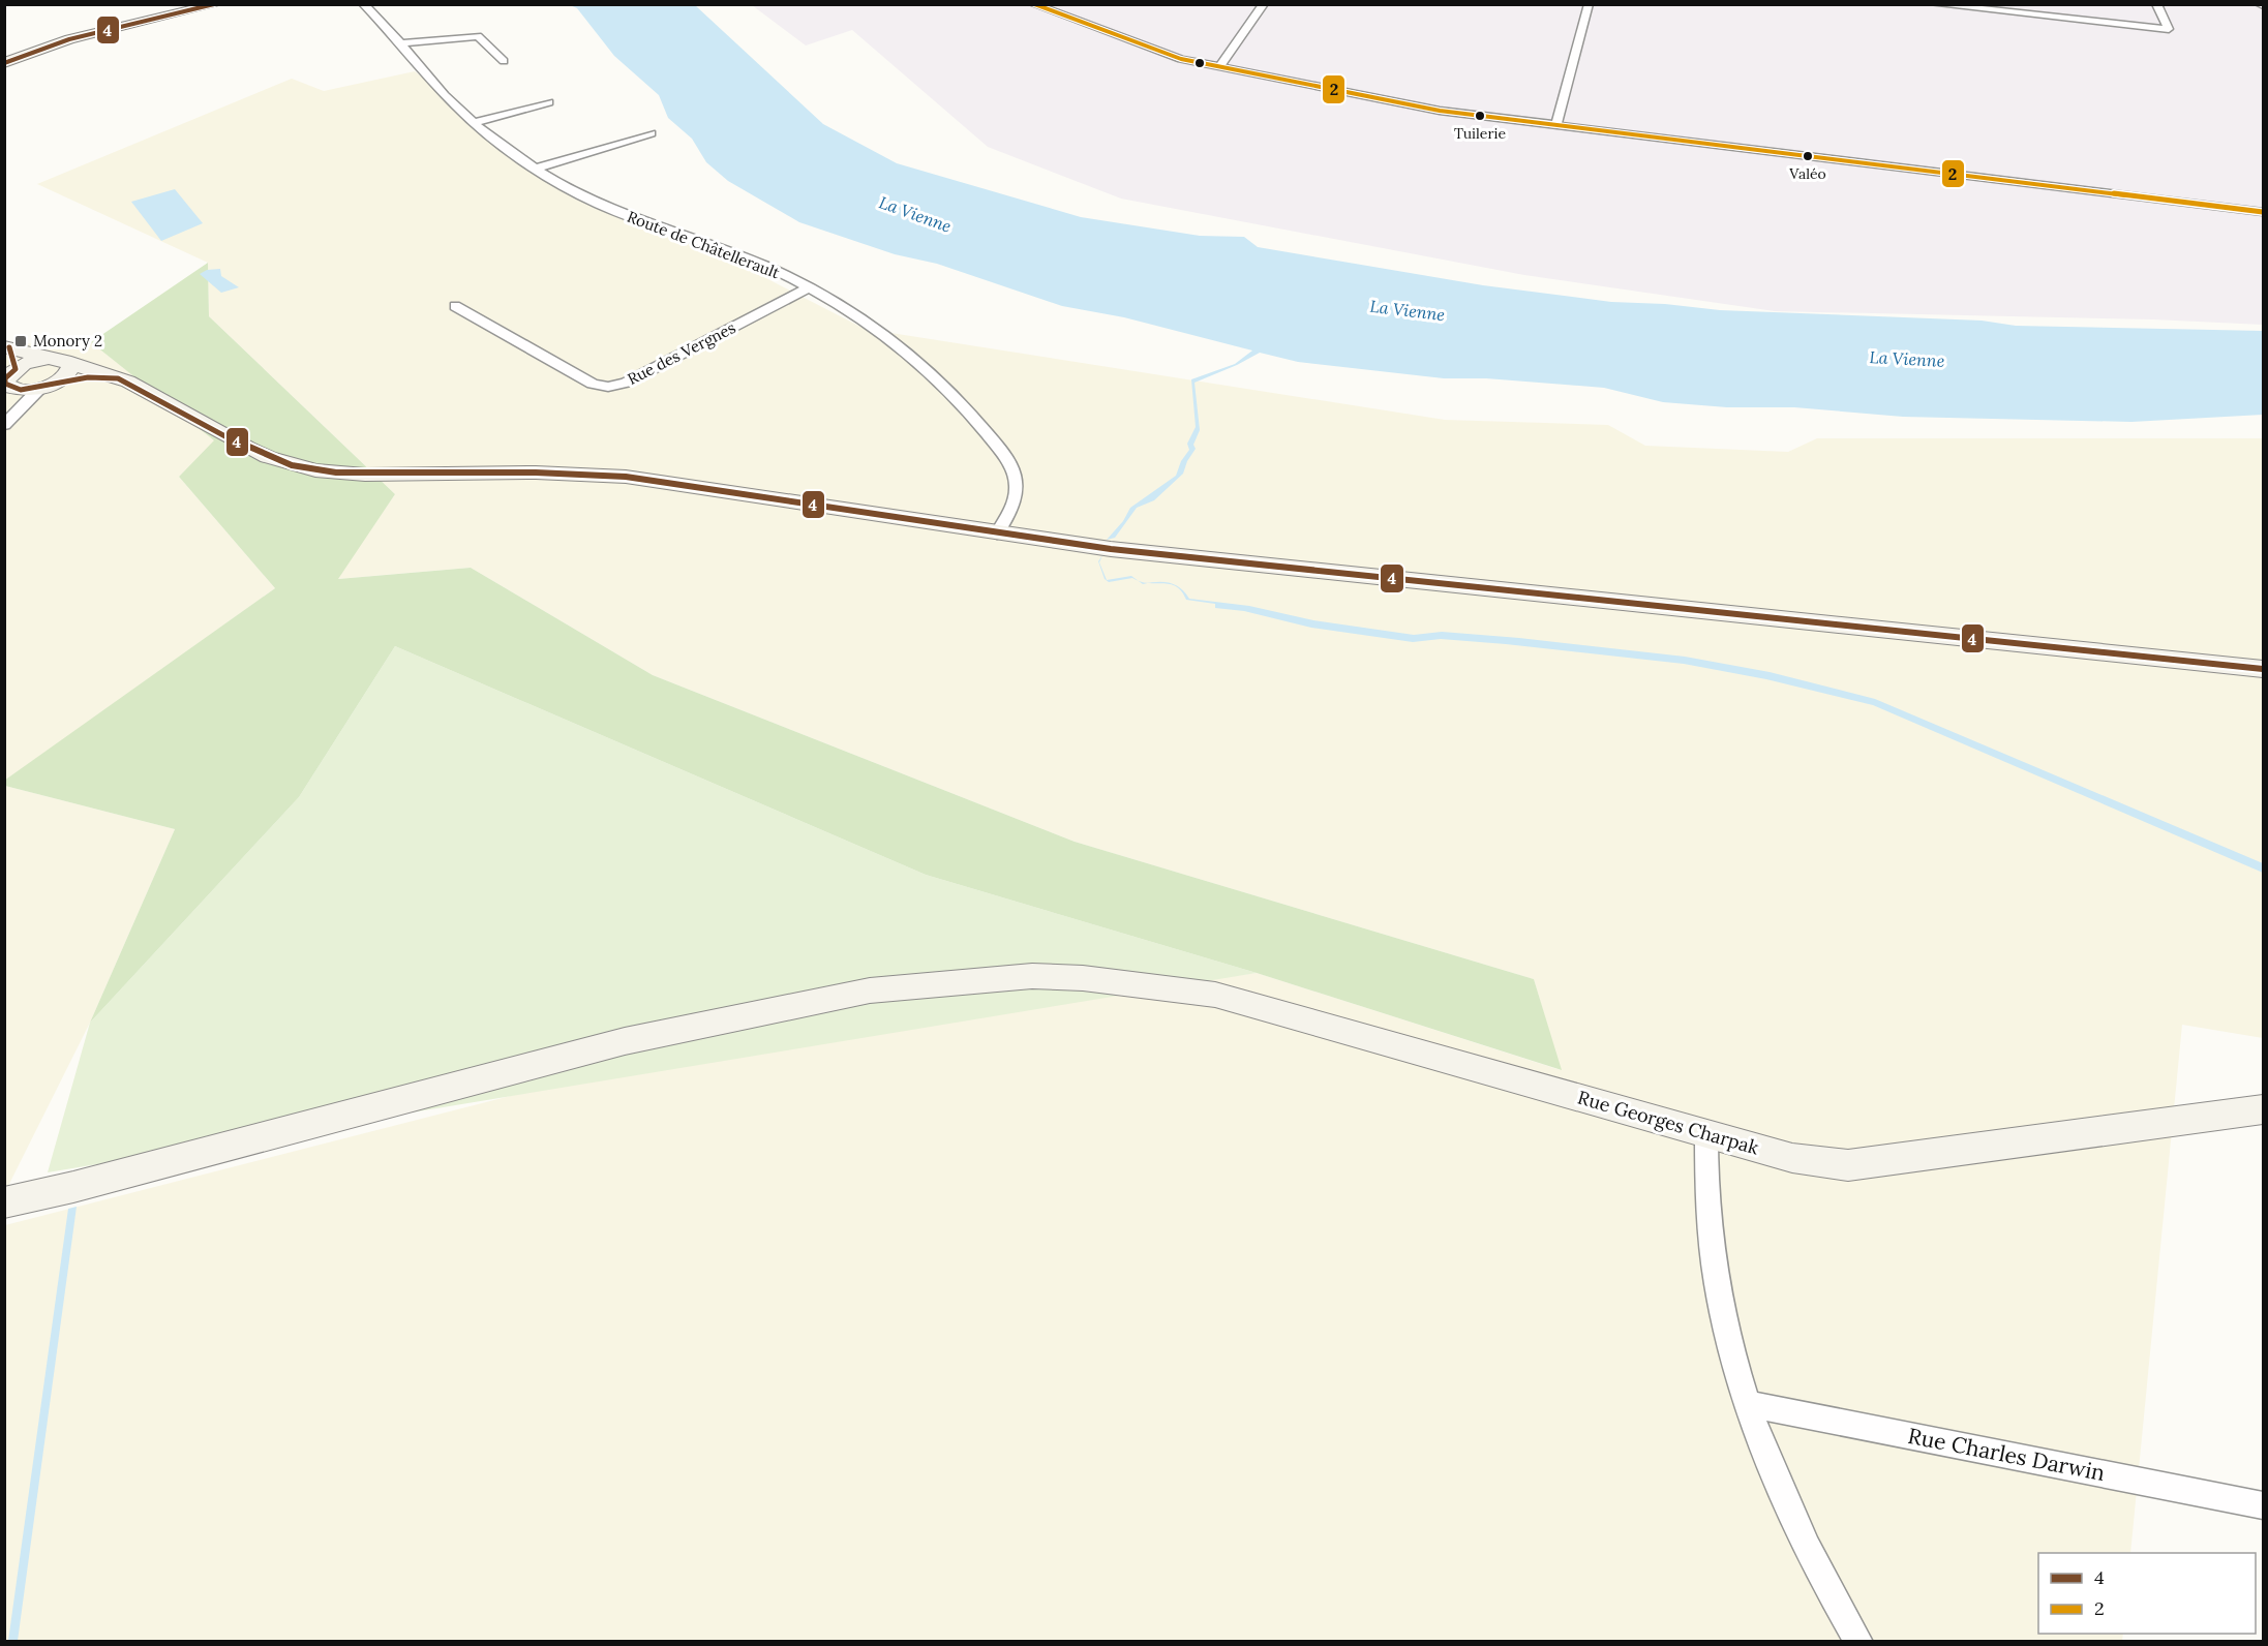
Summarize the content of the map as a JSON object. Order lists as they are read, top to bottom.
{
  "streets": {
    "street": [
      "Route de Châtellerault",
      "Rue des Vergnes",
      "Rue Georges Charpak",
      "Rue Charles Darwin"
    ]
  },
  "crossings": [
    ["Route de Châtellerault", "Rue des Vergnes"]
  ],
  "water": ["La Vienne"],
  "places": {
    "other": ["Tuilerie", "Valéo"],
    "transit": ["Monory 2"]
  },
  "lines": ["transit line 4", "transit line 2"],
  "legend": ["4", "2"]
}
